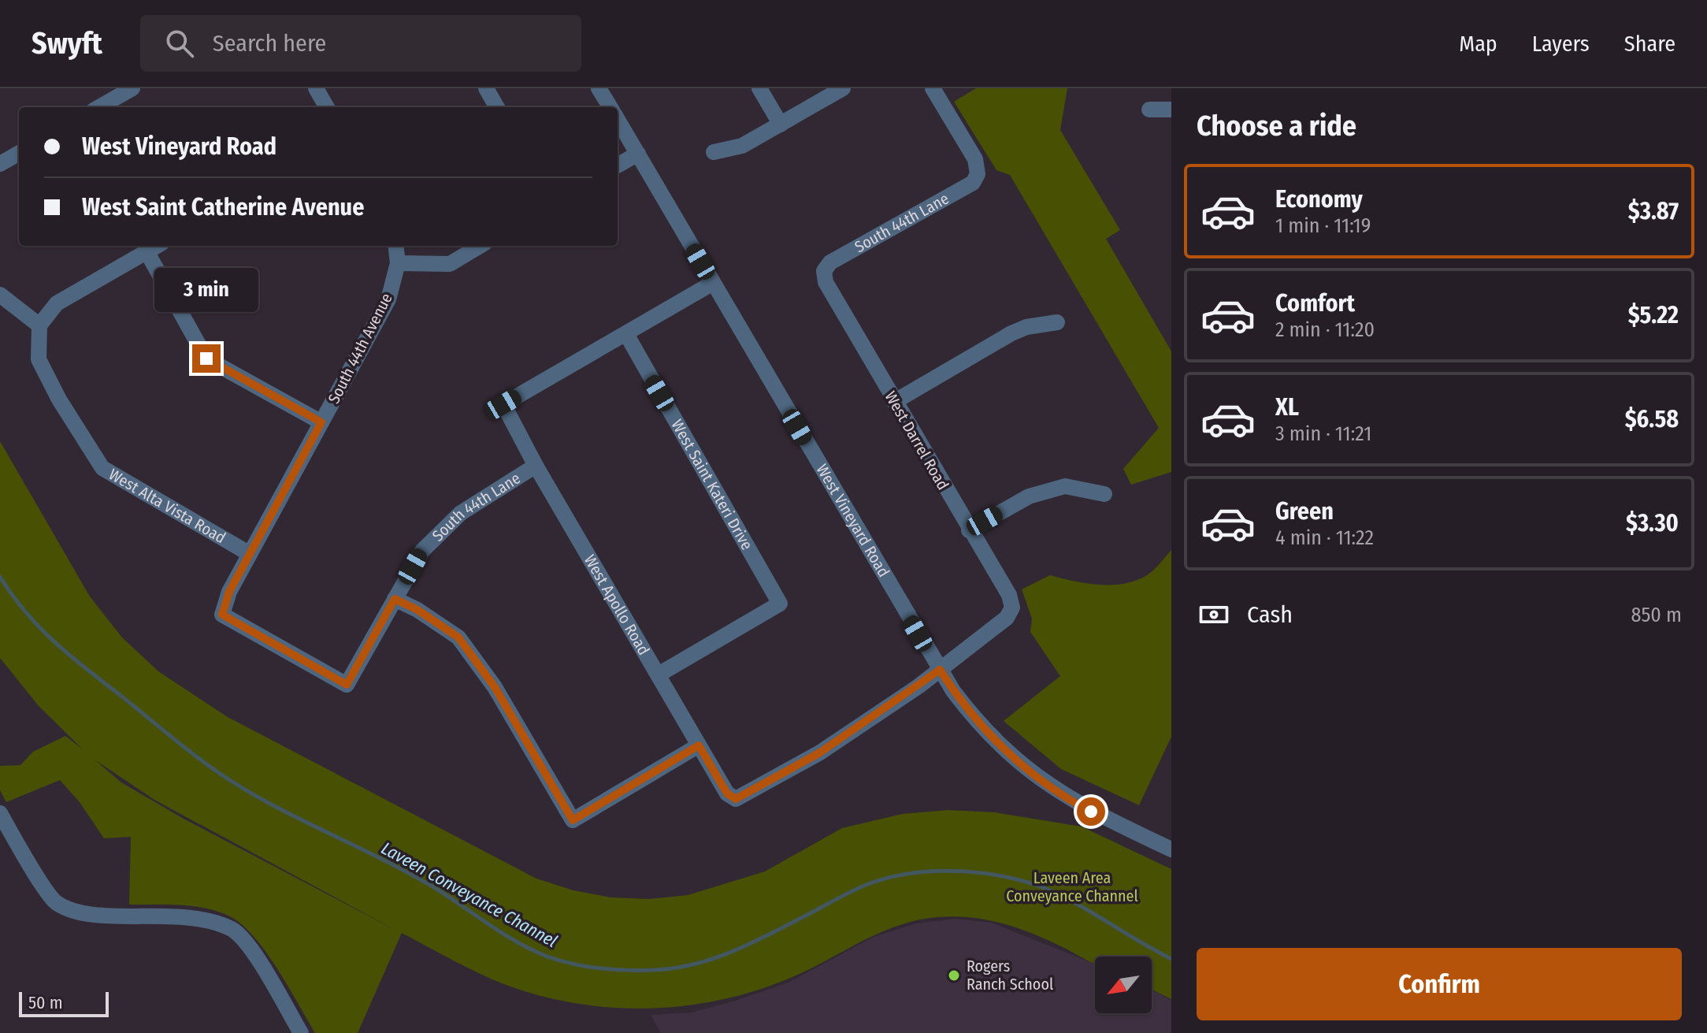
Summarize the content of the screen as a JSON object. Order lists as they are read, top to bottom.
{
  "streets": {
    "street": [
      "South 44th Lane",
      "South 44th Avenue",
      "West Darrel Road",
      "West Saint Kateri Drive",
      "West Alta Vista Road",
      "West Vineyard Road",
      "West Apollo Road"
    ]
  },
  "crossings": [
    ["South 44th Lane", "South 44th Avenue"],
    ["South 44th Lane", "West Darrel Road"],
    ["South 44th Lane", "West Apollo Road"],
    ["South 44th Avenue", "West Alta Vista Road"],
    ["West Darrel Road", "West Vineyard Road"],
    ["West Darrel Road", "West Apollo Road"],
    ["West Saint Kateri Drive", "West Apollo Road"],
    ["West Vineyard Road", "West Apollo Road"]
  ],
  "water": ["Laveen Conveyance Channel"],
  "parks": ["Laveen Area Conveyance Channel"],
  "places": ["Rogers Ranch School"],
  "scale_bar": "50 m",
  "north": "bottom left",
  "page": {
    "header": "Swyft",
    "search": "Search here",
    "nav": ["Map", "Layers", "Share"],
    "heading": "Choose a ride",
    "banner": ["West Vineyard Road", "West Saint Catherine Avenue"],
    "list": [
      {
        "name": "Economy",
        "note": "1 min · 11:19",
        "value": "$3.87"
      },
      {
        "name": "Comfort",
        "note": "2 min · 11:20",
        "value": "$5.22"
      },
      {
        "name": "XL",
        "note": "3 min · 11:21",
        "value": "$6.58"
      },
      {
        "name": "Green",
        "note": "4 min · 11:22",
        "value": "$3.30"
      }
    ],
    "bubble": "3 min",
    "pay": ["Cash", "850 m"],
    "buttons": "Confirm",
    "scale": "50 m"
  }
}
